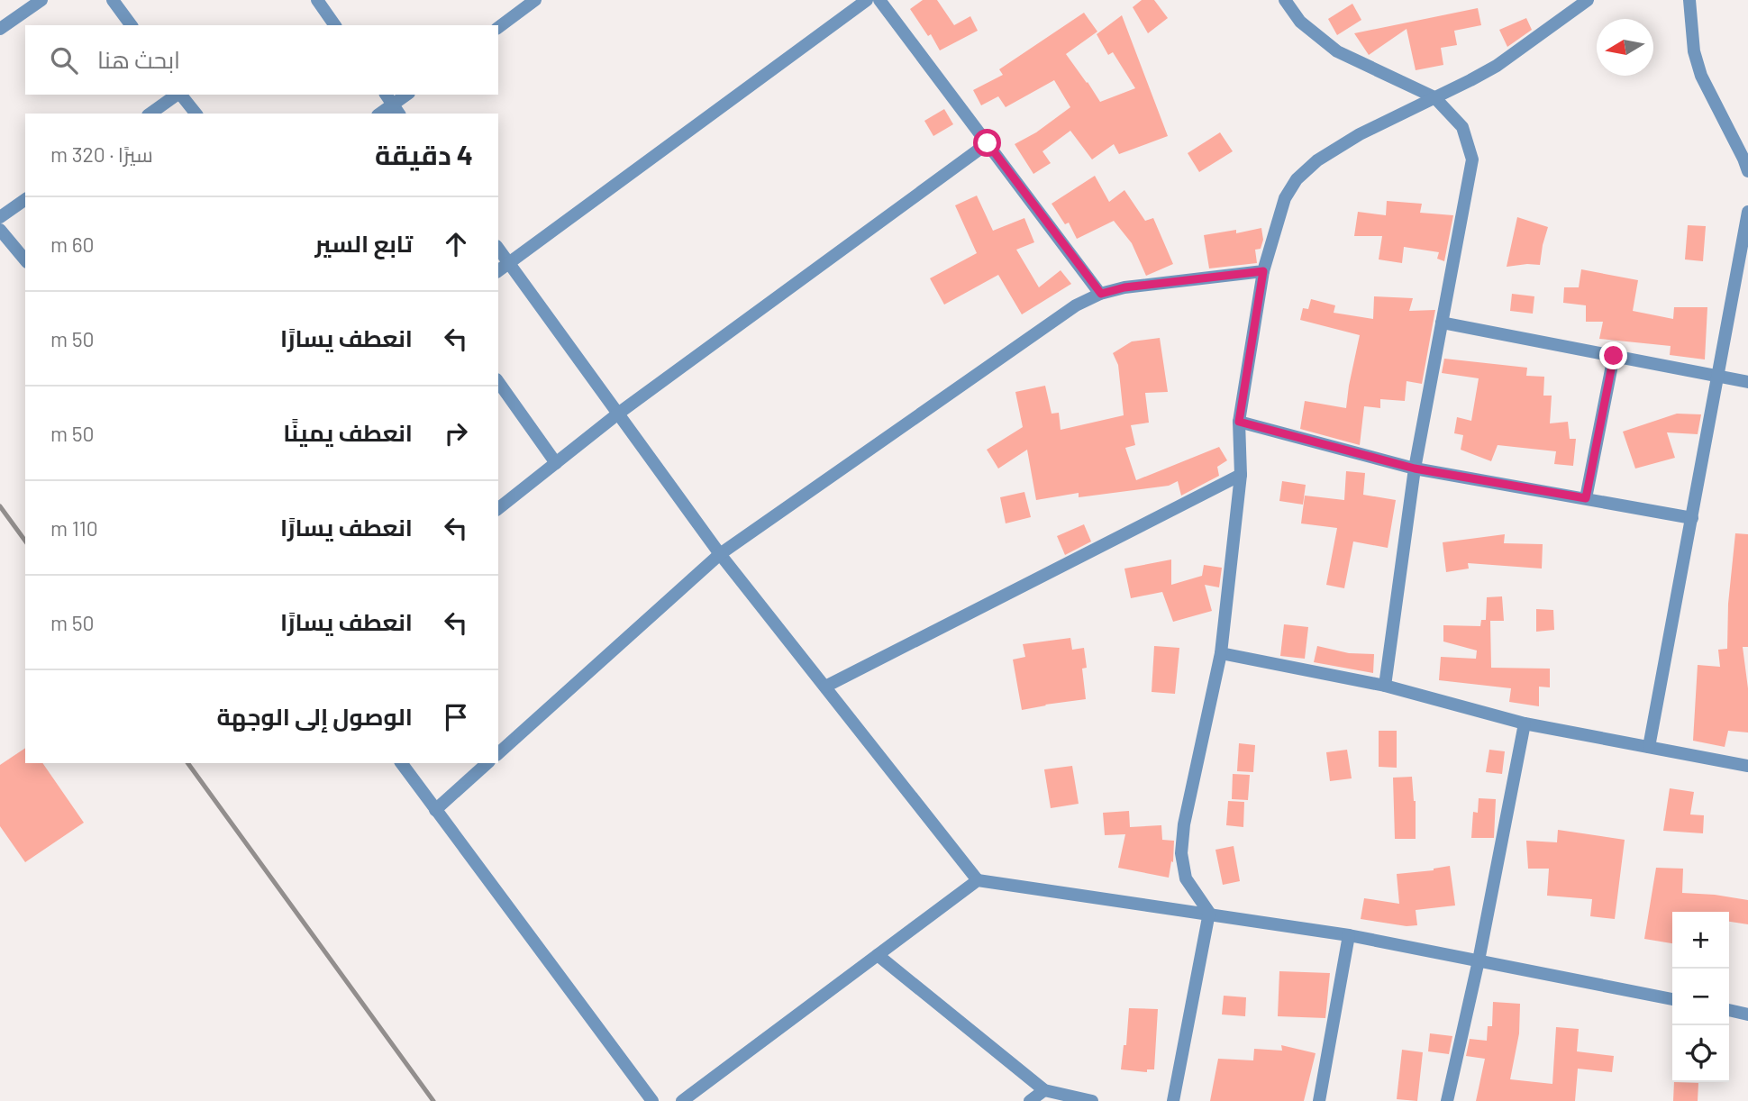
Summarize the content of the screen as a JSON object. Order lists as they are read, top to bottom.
{
  "north": "left",
  "page": {
    "search": "ابحث هنا",
    "heading": ["4 دقيقة", "سيرًا · 320 m"],
    "list": [
      ["تابع السير", "60 m"],
      ["انعطف يسارًا", "50 m"],
      ["انعطف يمينًا", "50 m"],
      ["انعطف يسارًا", "110 m"],
      ["انعطف يسارًا", "50 m"],
      "الوصول إلى الوجهة"
    ],
    "map_buttons": ["+", "−"]
  }
}
